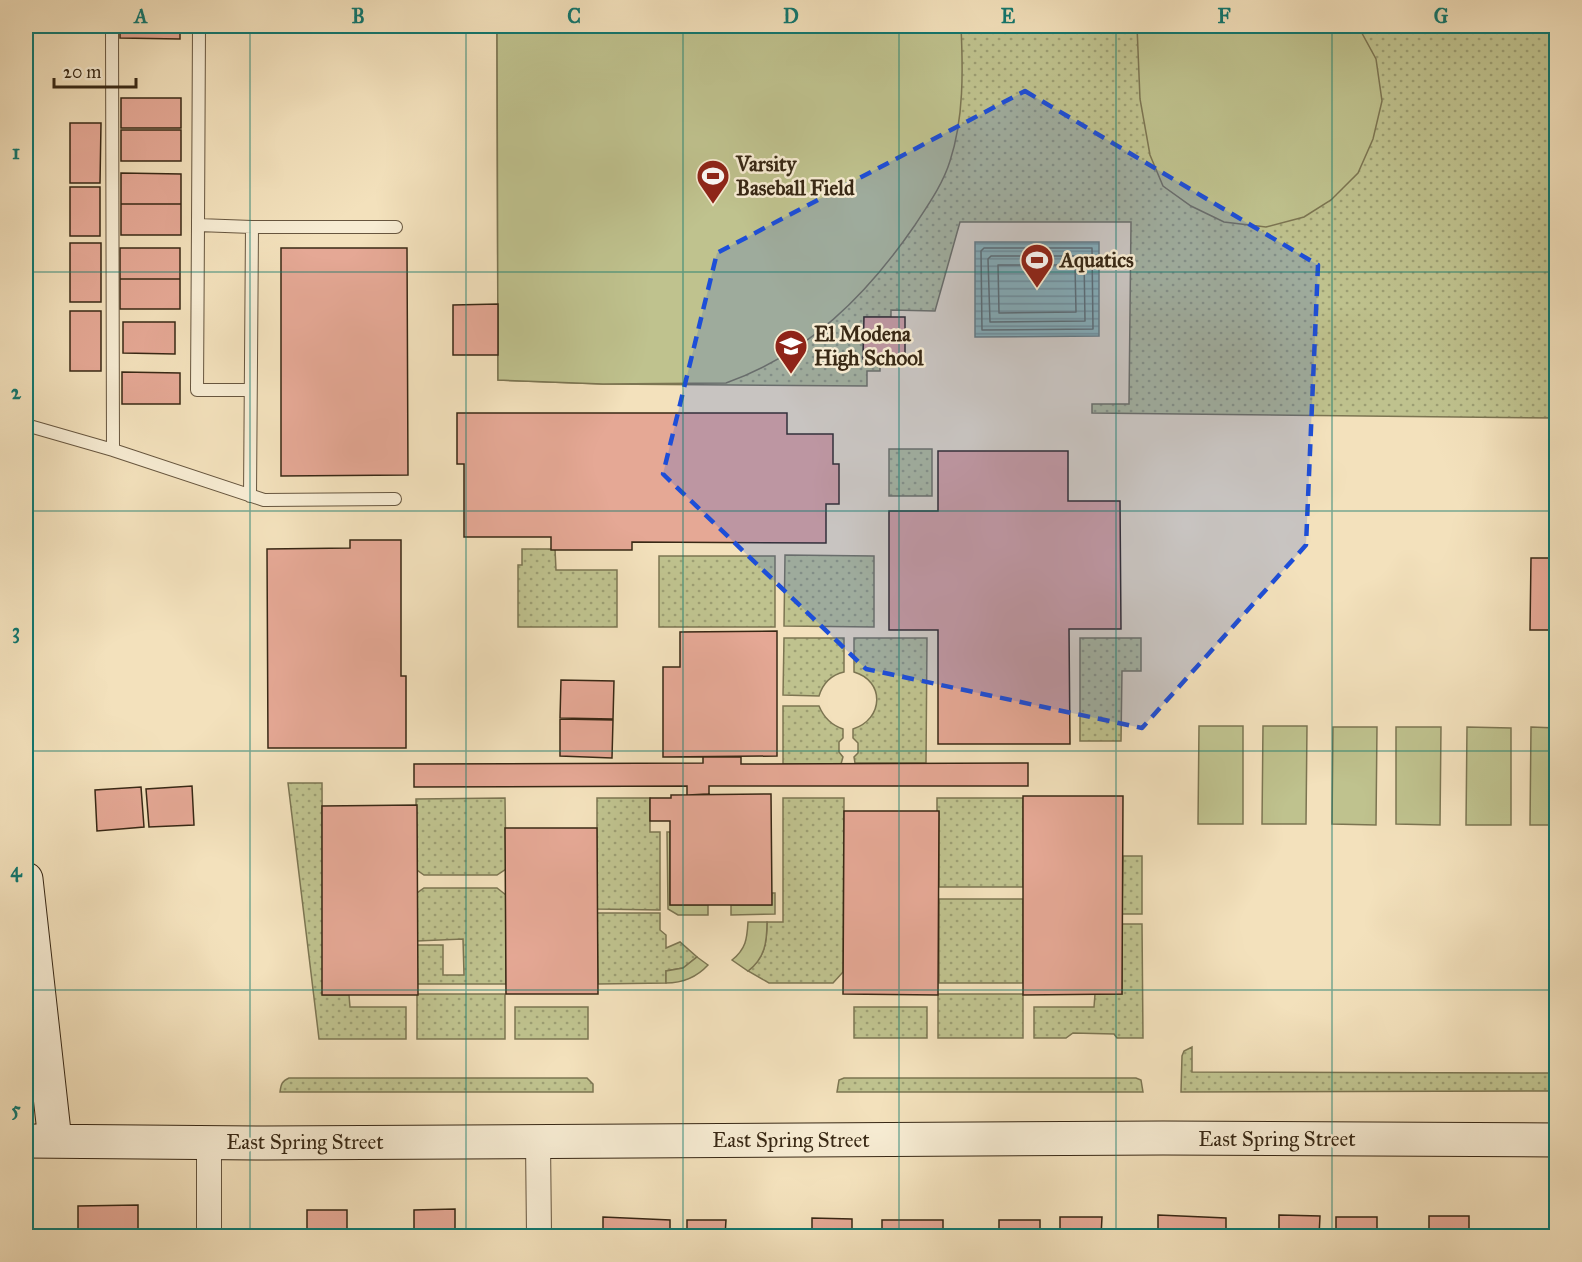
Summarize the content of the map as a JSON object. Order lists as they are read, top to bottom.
{
  "streets": {
    "street": ["East Spring Street"]
  },
  "places": {
    "sports": ["Varsity Baseball Field", "Aquatics"],
    "school or university": ["El Modena High School"]
  },
  "scale_bar": "20 m",
  "grid": {
    "columns": [
      "A",
      "B",
      "C",
      "D",
      "E",
      "F",
      "G"
    ],
    "rows": [
      "1",
      "2",
      "3",
      "4",
      "5"
    ]
  }
}
